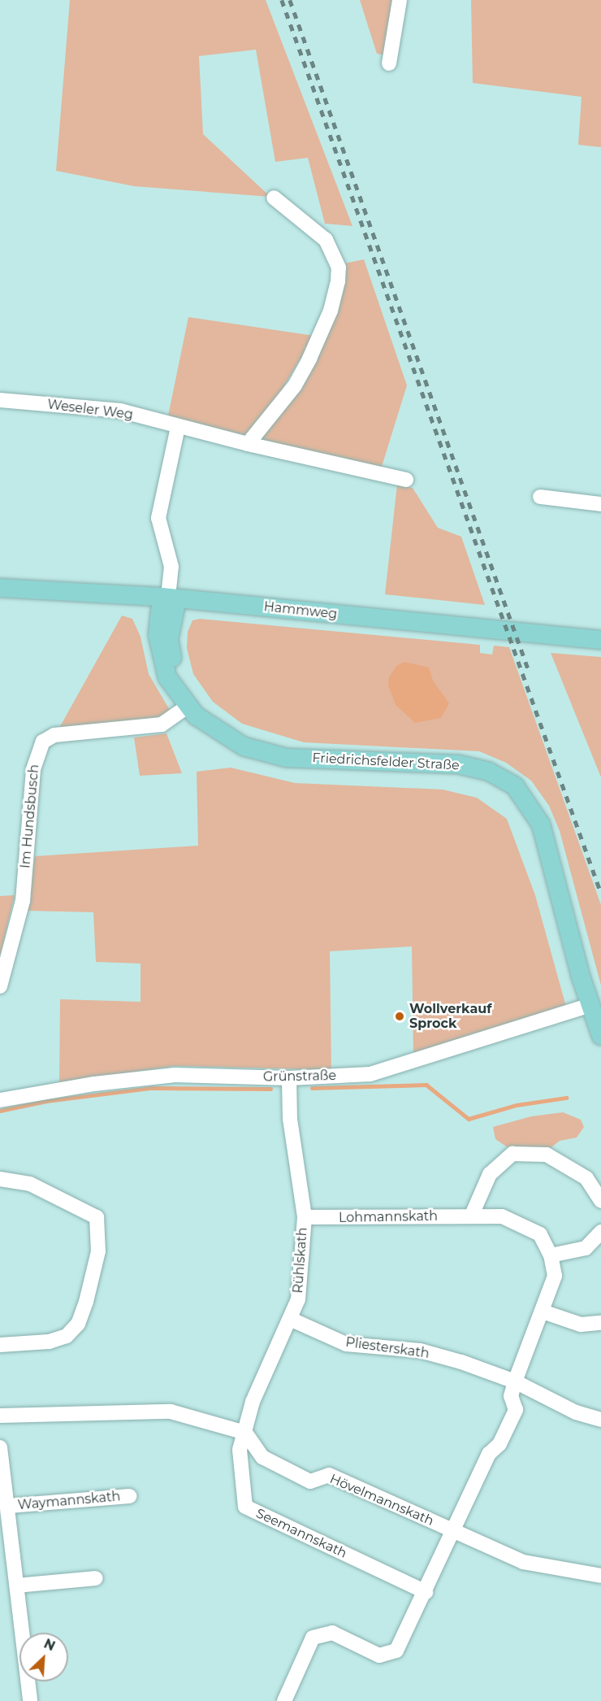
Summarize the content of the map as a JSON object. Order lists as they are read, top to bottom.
{
  "streets": {
    "main road": ["Hammweg", "Friedrichsfelder Straße"],
    "street": [
      "Weseler Weg",
      "Im Hundsbusch",
      "Grünstraße",
      "Lohmannskath",
      "Rühlskath",
      "Pliesterskath",
      "Hövelmannskath",
      "Waymannskath",
      "Seemannskath"
    ]
  },
  "crossings": [
    ["Friedrichsfelder Straße", "Im Hundsbusch"],
    ["Friedrichsfelder Straße", "Grünstraße"],
    ["Grünstraße", "Rühlskath"],
    ["Lohmannskath", "Rühlskath"],
    ["Lohmannskath", "Pliesterskath"],
    ["Lohmannskath", "Hövelmannskath"],
    ["Rühlskath", "Pliesterskath"],
    ["Rühlskath", "Hövelmannskath"],
    ["Rühlskath", "Seemannskath"],
    ["Hövelmannskath", "Seemannskath"]
  ],
  "places": ["Wollverkauf Sprock"],
  "north": "top right"
}
